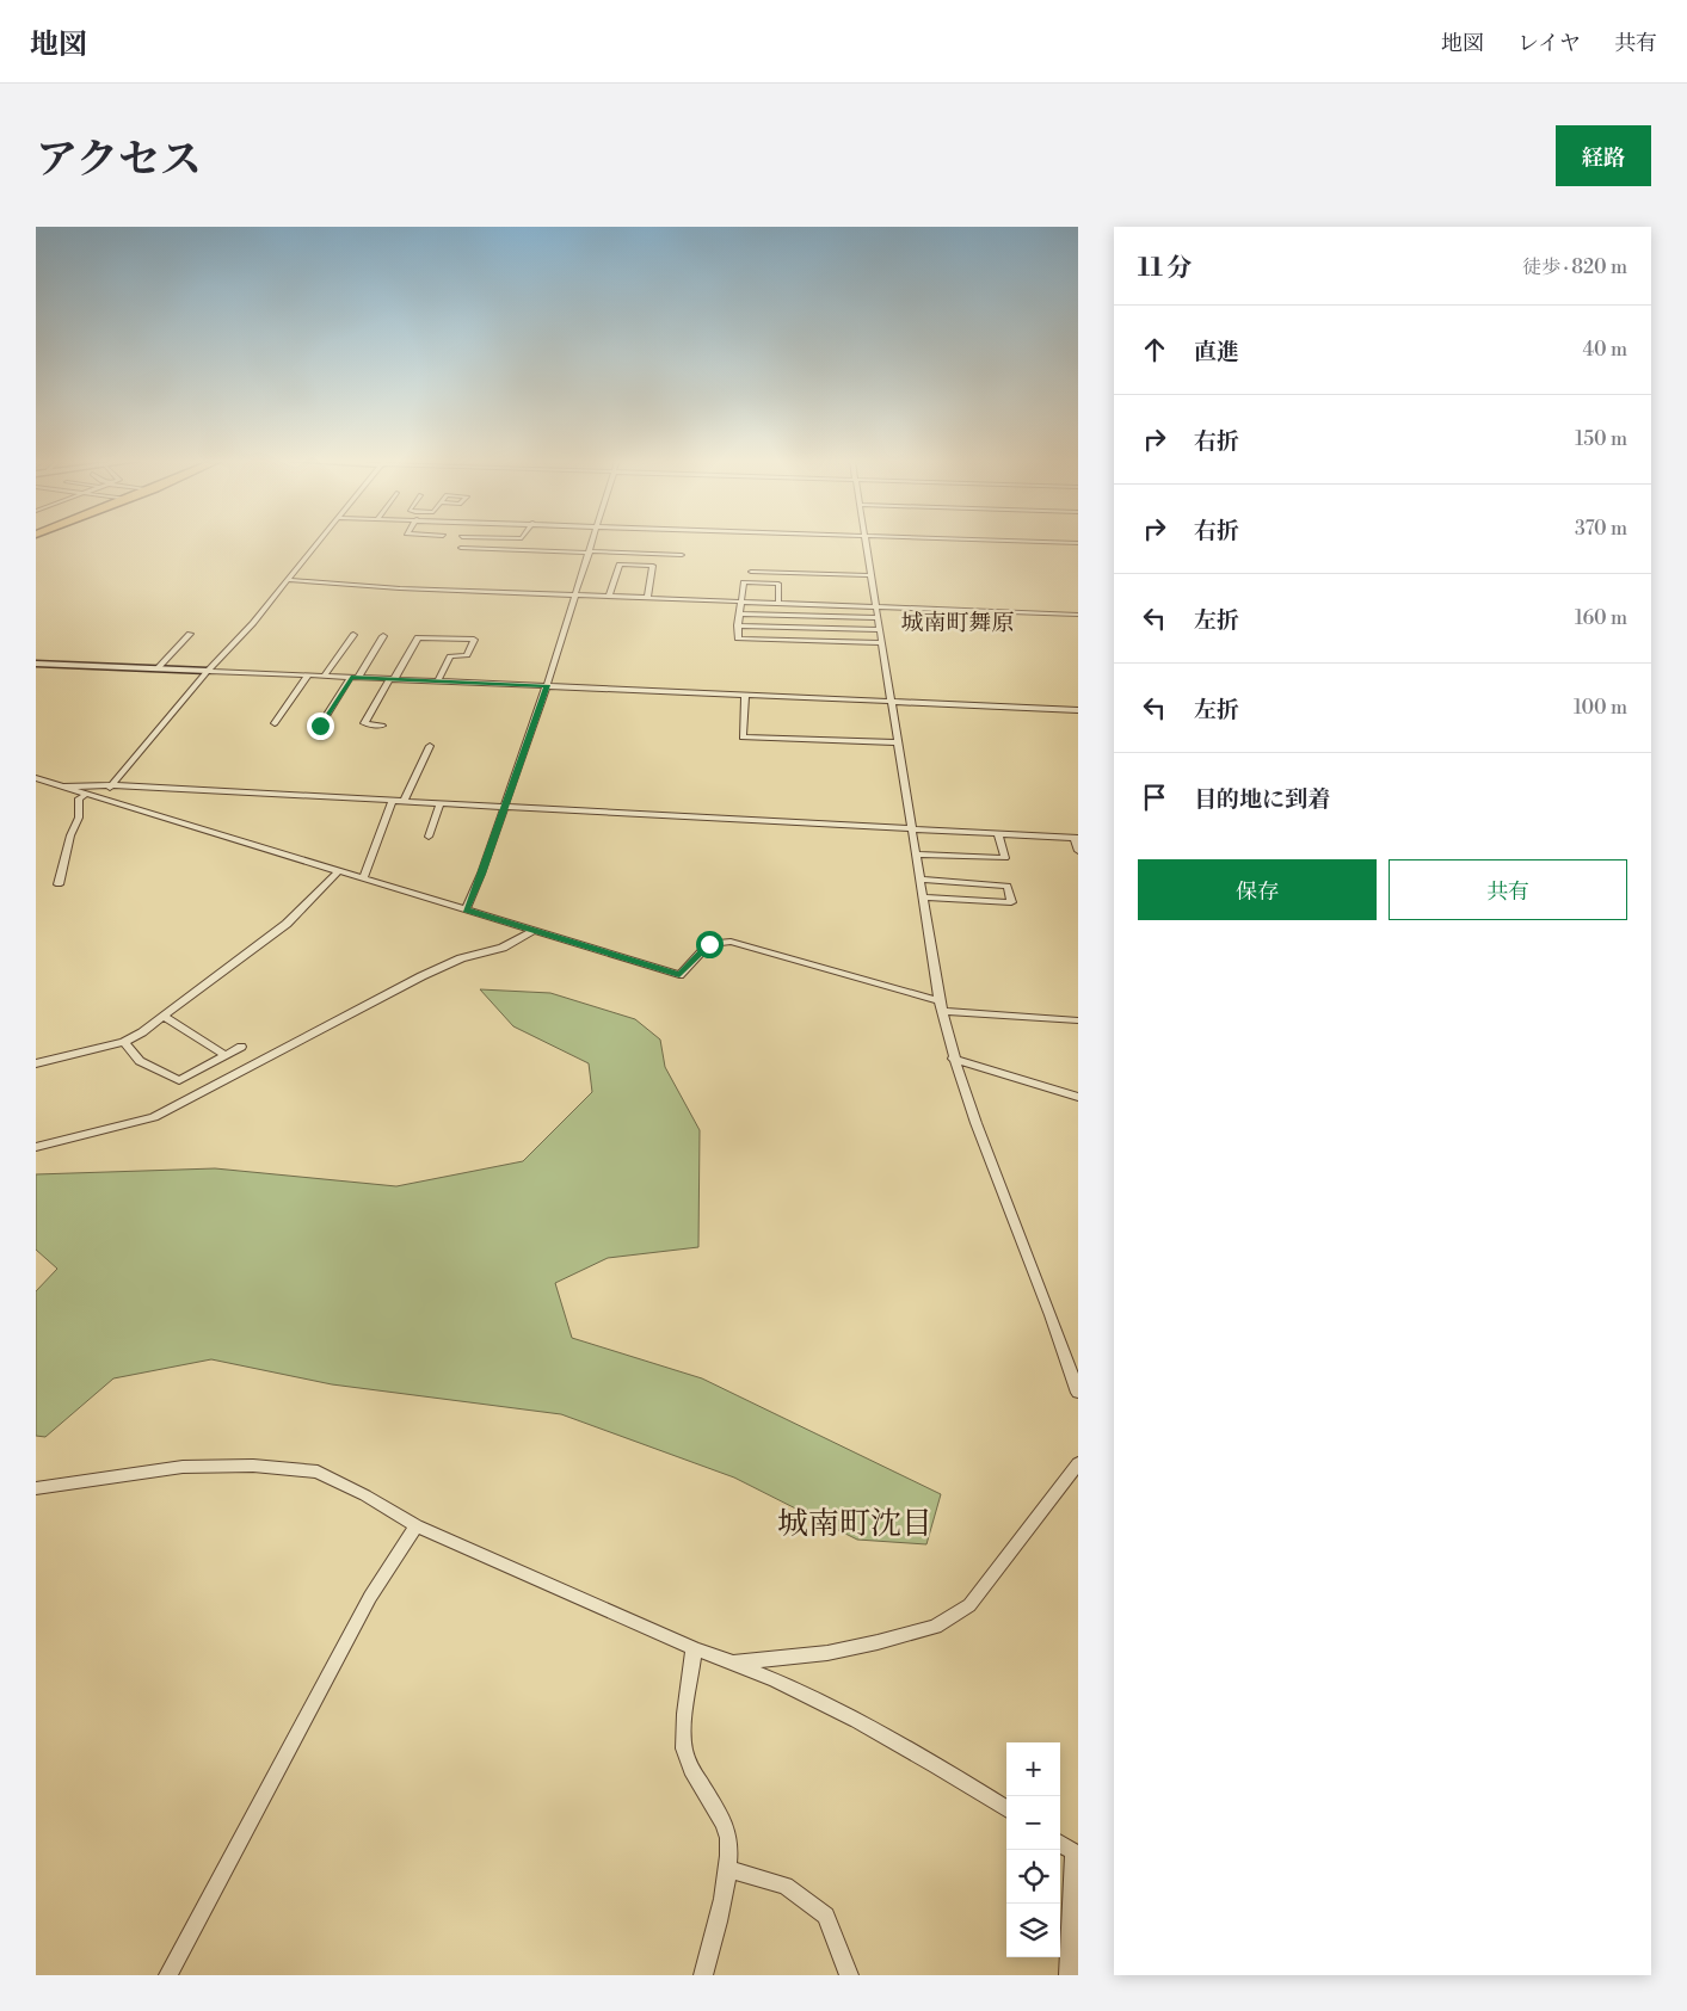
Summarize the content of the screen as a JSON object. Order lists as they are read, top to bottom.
{
  "districts": ["城南町舞原", "城南町沈目"],
  "page": {
    "header": "地図",
    "nav": ["地図", "レイヤ", "共有"],
    "title": "アクセス",
    "buttons": [
      "経路",
      ["保存", "共有"]
    ],
    "heading": ["11 分", "徒歩 · 820 m"],
    "list": [
      ["直進", "40 m"],
      ["右折", "150 m"],
      ["右折", "370 m"],
      ["左折", "160 m"],
      ["左折", "100 m"],
      "目的地に到着"
    ],
    "map_buttons": ["+", "−"]
  }
}
